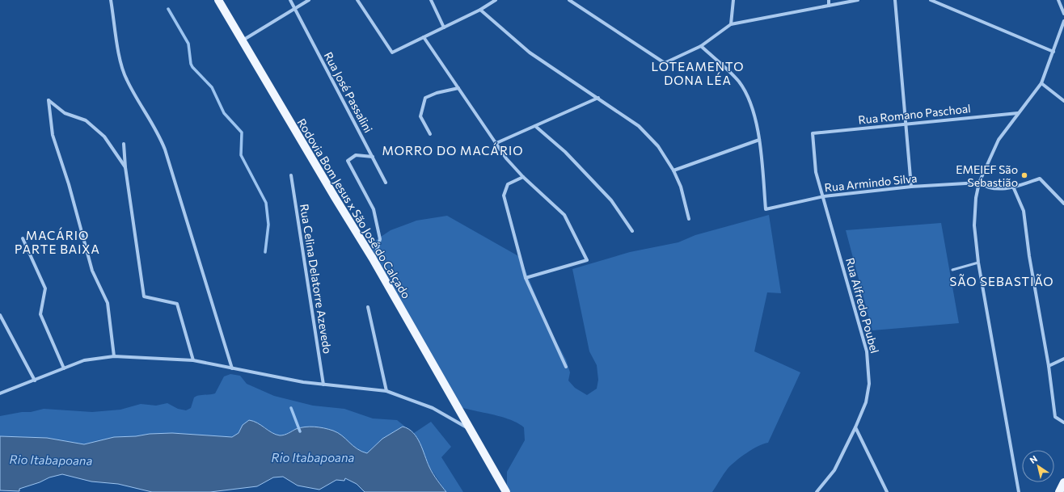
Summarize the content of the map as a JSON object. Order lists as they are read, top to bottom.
{
  "streets": {
    "main road": ["Rodovia Bom Jesus x São José do Calçado"],
    "street": [
      "Rua José Passalini",
      "Rua Romano Paschoal",
      "Rua Armindo Silva",
      "Rua Celina Delatorre Azevedo",
      "Rua Alfredo Poubel"
    ]
  },
  "crossings": [
    ["Rua Romano Paschoal", "Rua Alfredo Poubel"],
    ["Rua Armindo Silva", "Rua Alfredo Poubel"]
  ],
  "districts": [
    "LOTEAMENTO DONA LÉA",
    "MORRO DO MACÁRIO",
    "MACÁRIO PARTE BAIXA",
    "SÃO SEBASTIÃO"
  ],
  "water": ["Rio Itabapoana"],
  "places": ["EMEIEF São Sebastião"],
  "north": "top left"
}
